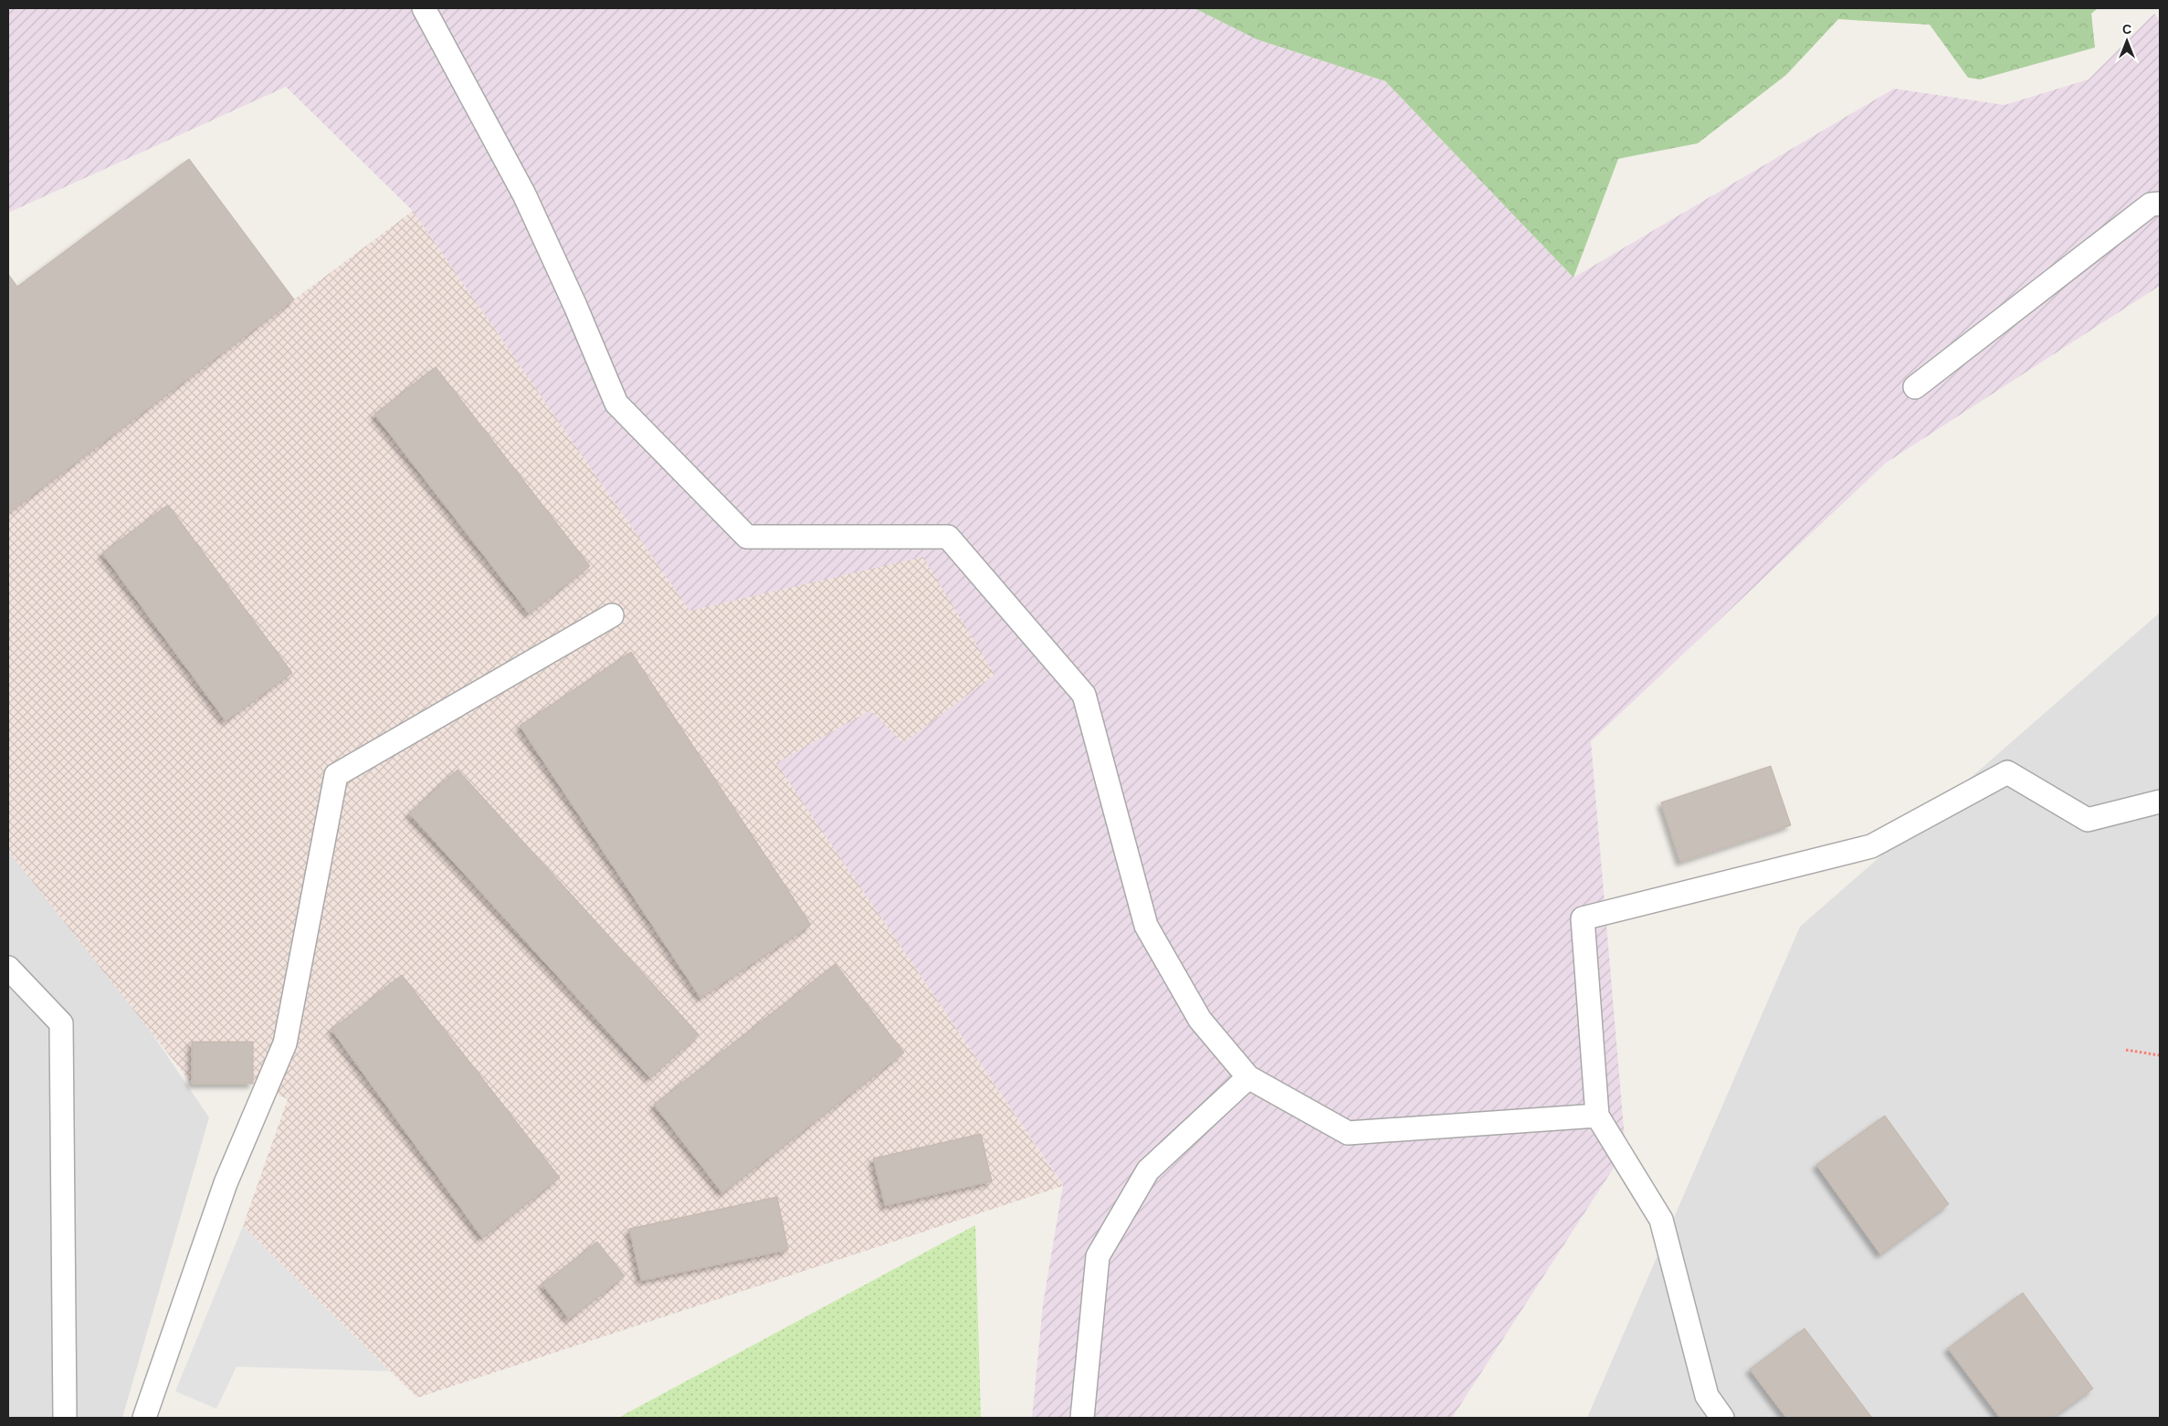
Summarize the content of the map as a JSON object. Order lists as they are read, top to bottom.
{
  "north": "top"
}
